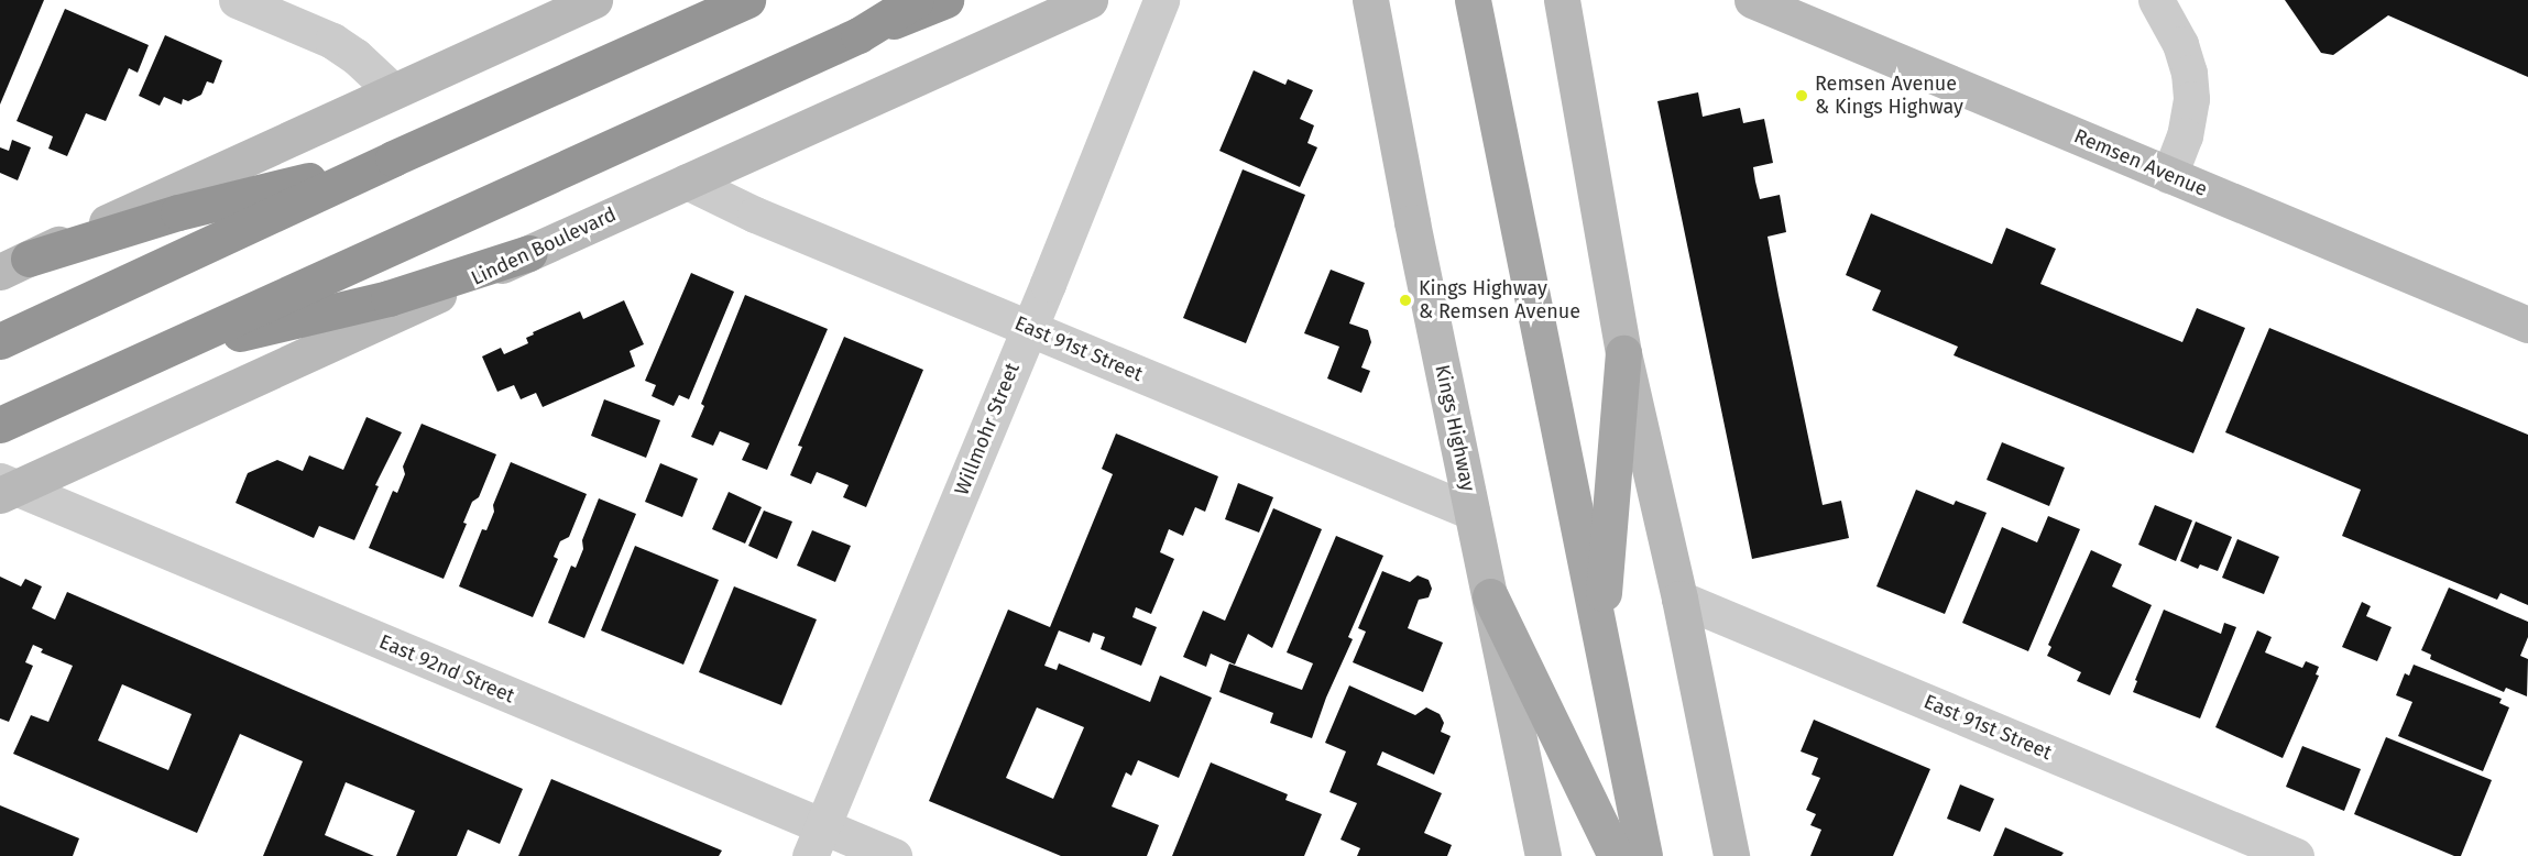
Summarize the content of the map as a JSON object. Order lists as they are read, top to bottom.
{
  "streets": {
    "street": [
      "Remsen Avenue",
      "Linden Boulevard",
      "East 91st Street",
      "Kings Highway",
      "Willmohr Street",
      "East 92nd Street"
    ]
  },
  "crossings": [
    ["Linden Boulevard", "East 91st Street"],
    ["Linden Boulevard", "East 92nd Street"],
    ["East 91st Street", "Kings Highway"],
    ["East 91st Street", "Willmohr Street"],
    ["Willmohr Street", "East 92nd Street"]
  ],
  "places": ["Remsen Avenue & Kings Highway", "Kings Highway & Remsen Avenue"]
}
